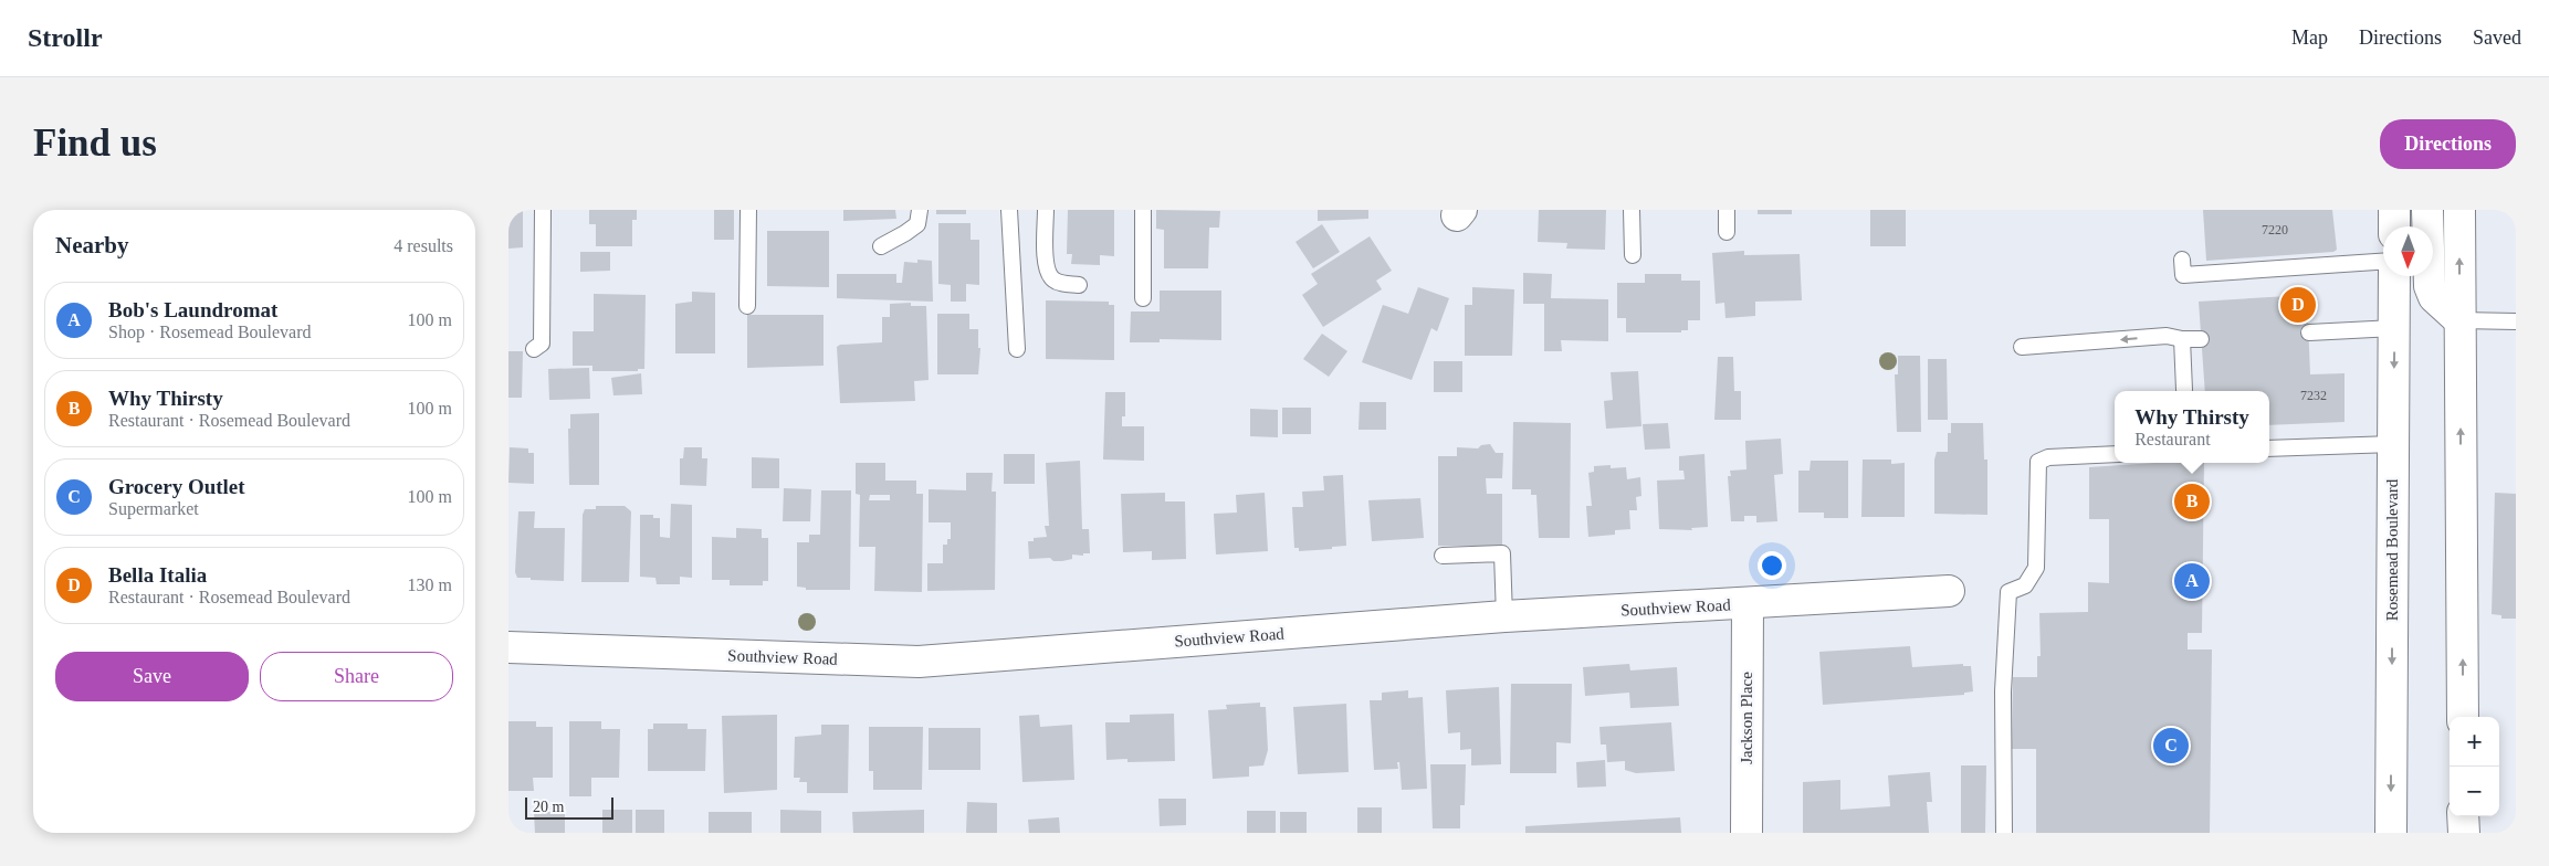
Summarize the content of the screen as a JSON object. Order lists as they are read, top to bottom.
{
  "streets": {
    "street": ["Rosemead Boulevard", "Southview Road", "Jackson Place"]
  },
  "crossings": [
    ["Southview Road", "Jackson Place"]
  ],
  "house_numbers": ["7220", "7232"],
  "scale_bar": "20 m",
  "north": "bottom",
  "page": {
    "header": "Strollr",
    "nav": ["Map", "Directions", "Saved"],
    "buttons": [
      "Directions",
      ["Save", "Share"]
    ],
    "title": "Find us",
    "heading": ["Nearby", "4 results"],
    "list": [
      {
        "mark": "A",
        "name": "Bob's Laundromat",
        "note": "Shop · Rosemead Boulevard",
        "value": "100 m"
      },
      {
        "mark": "B",
        "name": "Why Thirsty",
        "note": "Restaurant · Rosemead Boulevard",
        "value": "100 m"
      },
      {
        "mark": "C",
        "name": "Grocery Outlet",
        "note": "Supermarket",
        "value": "100 m"
      },
      {
        "mark": "D",
        "name": "Bella Italia",
        "note": "Restaurant · Rosemead Boulevard",
        "value": "130 m"
      }
    ],
    "pins": [
      "D",
      "B",
      "A",
      "C"
    ],
    "popup": ["Why Thirsty", "Restaurant"],
    "map_buttons": ["+", "−"],
    "scale": "20 m"
  }
}
